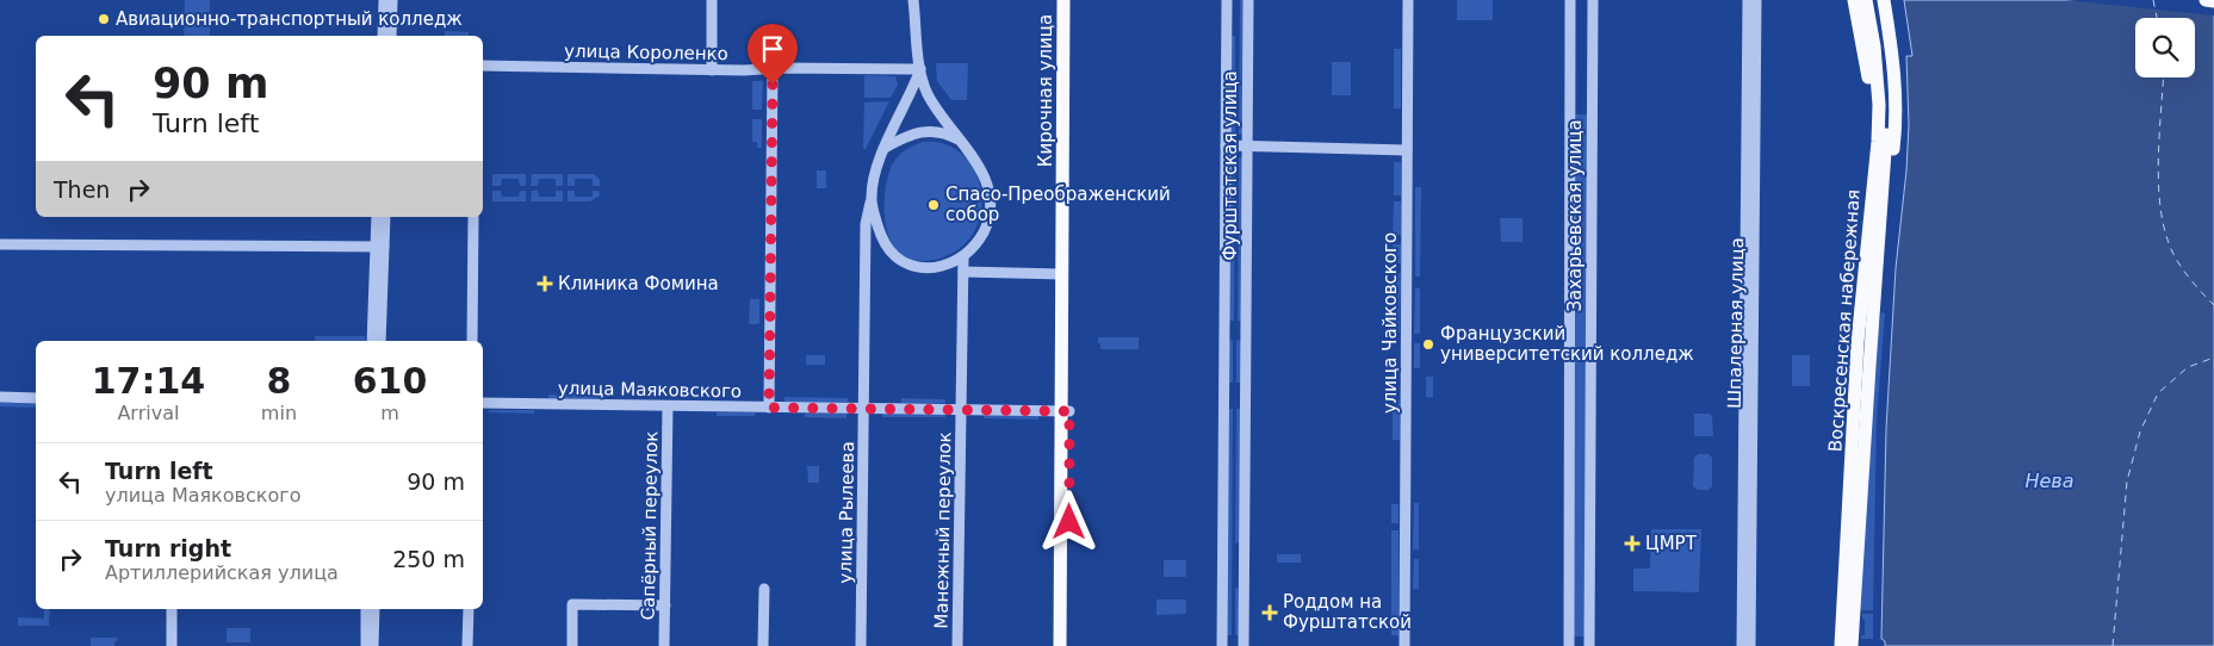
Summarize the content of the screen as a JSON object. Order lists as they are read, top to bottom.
{
  "streets": {
    "main road": ["Кирочная улица", "Воскресенская набережная"],
    "street": [
      "улица Короленко",
      "Фурштатская улица",
      "Захарьевская улица",
      "улица Чайковского",
      "Шпалерная улица",
      "улица Маяковского",
      "улица Рылеева",
      "Сапёрный переулок",
      "Манежный переулок"
    ]
  },
  "crossings": [
    ["Кирочная улица", "улица Маяковского"],
    ["улица Маяковского", "улица Рылеева"],
    ["улица Маяковского", "Сапёрный переулок"],
    ["улица Маяковского", "Манежный переулок"],
    ["улица Рылеева", "Манежный переулок"]
  ],
  "water": ["Нева"],
  "places": {
    "other": ["Авиационно-транспортный колледж", "Спасо-Преображенский собор", "Французский университетский колледж"],
    "health": ["Клиника Фомина", "ЦМРТ", "Роддом на Фурштатской"]
  },
  "page": {
    "turn": ["90 m", "Turn left"],
    "then": "Then",
    "eta": [
      "17:14",
      "Arrival",
      "8",
      "min",
      "610",
      "m"
    ],
    "list": [
      {
        "name": "Turn left",
        "note": "улица Маяковского",
        "value": "90 m"
      },
      {
        "name": "Turn right",
        "note": "Артиллерийская улица",
        "value": "250 m"
      }
    ]
  }
}
